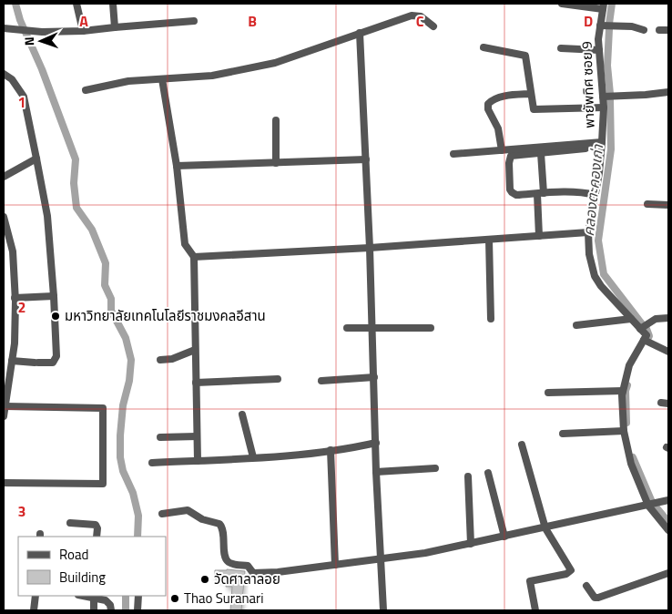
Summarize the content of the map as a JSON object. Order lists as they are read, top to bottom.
{
  "streets": {
    "street": ["พายัพทิศ ซอย 9"]
  },
  "water": ["คลองตะคองเก่า"],
  "places": ["มหาวิทยาลัยเทคโนโลยีราชมงคลอีสาน", "วัดศาลาลอย", "Thao Suranari"],
  "legend": ["Road", "Building"],
  "north": "left",
  "grid": {
    "columns": [
      "A",
      "B",
      "C",
      "D"
    ],
    "rows": ["1", "2", "3"]
  }
}
